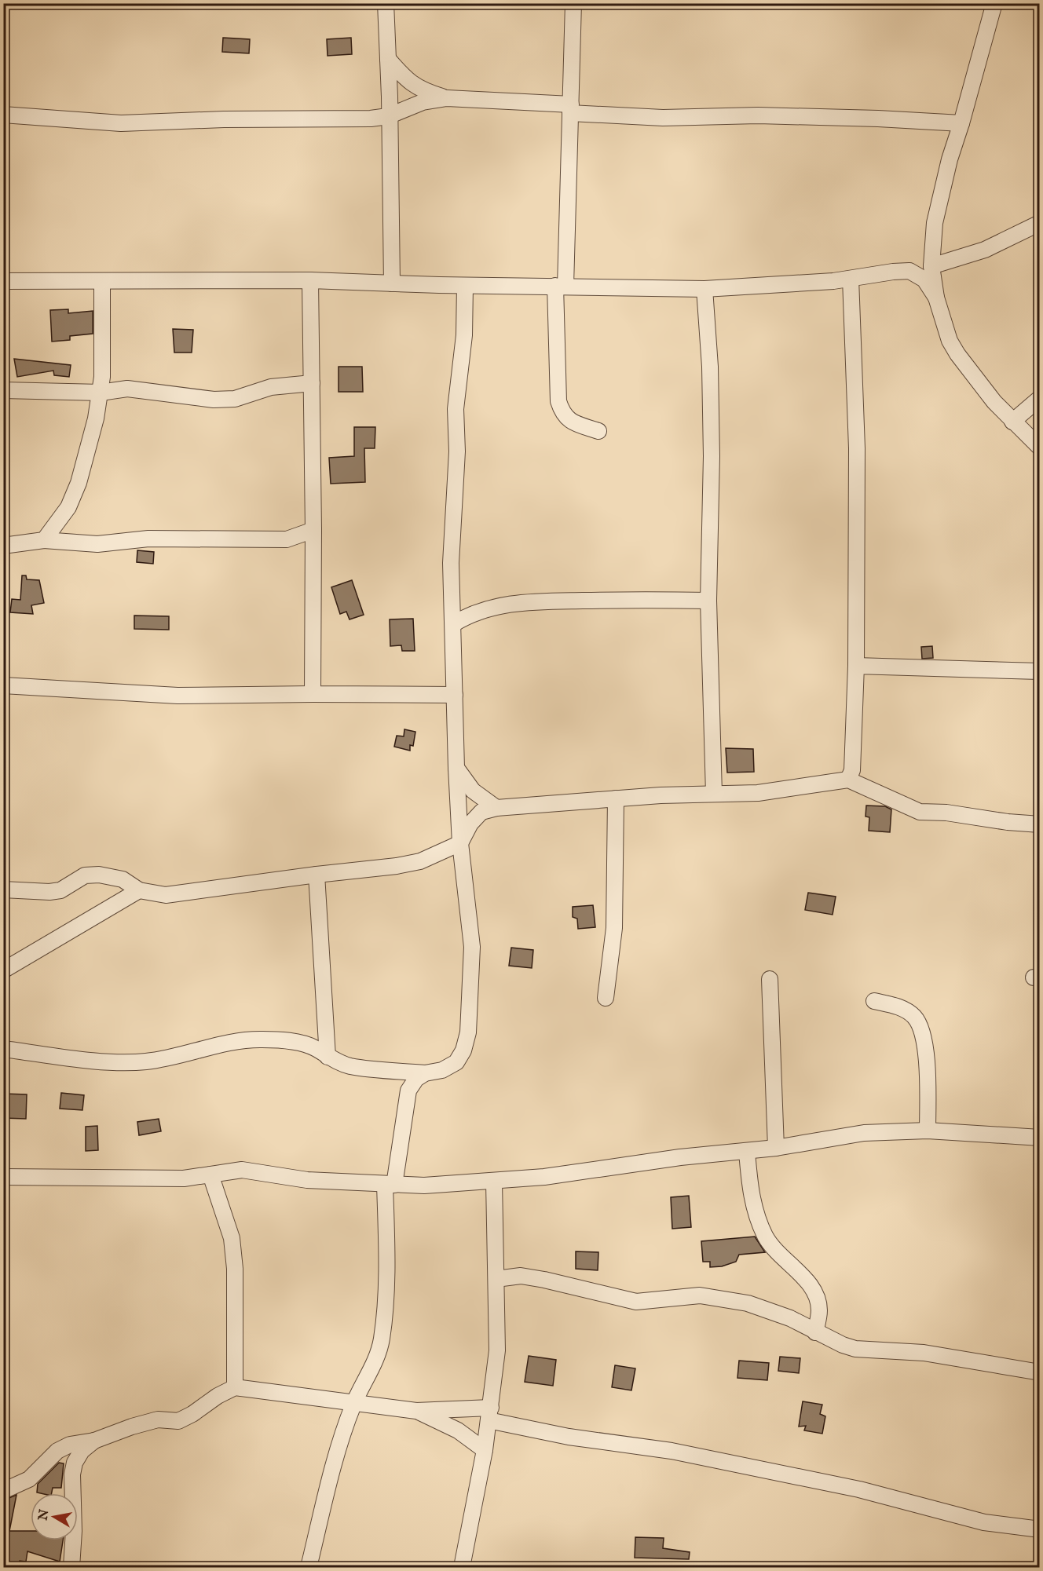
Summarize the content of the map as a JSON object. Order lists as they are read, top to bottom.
{
  "north": "left"
}
